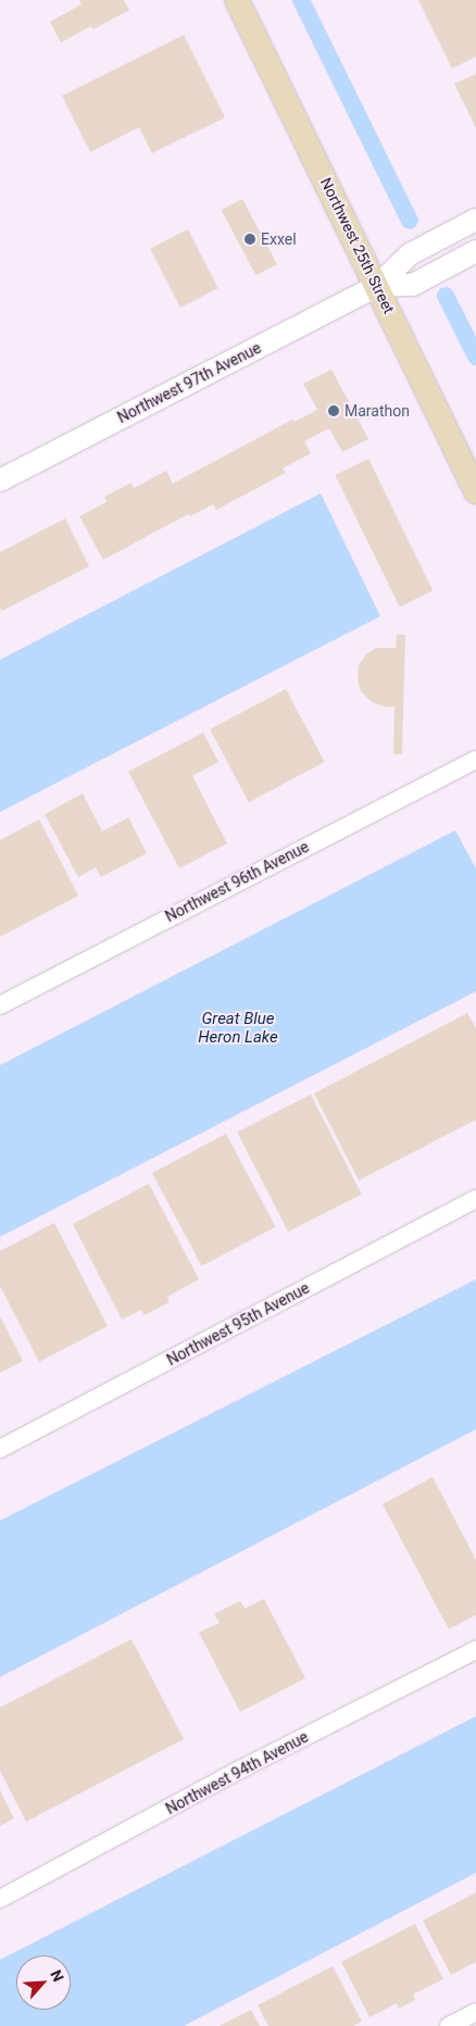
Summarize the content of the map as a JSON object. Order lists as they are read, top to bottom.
{
  "streets": {
    "main road": ["Northwest 25th Street"],
    "street": [
      "Northwest 97th Avenue",
      "Northwest 96th Avenue",
      "Northwest 95th Avenue",
      "Northwest 94th Avenue"
    ]
  },
  "crossings": [
    ["Northwest 25th Street", "Northwest 97th Avenue"]
  ],
  "water": ["Great Blue Heron Lake"],
  "places": ["Exxel", "Marathon"],
  "north": "top right"
}
